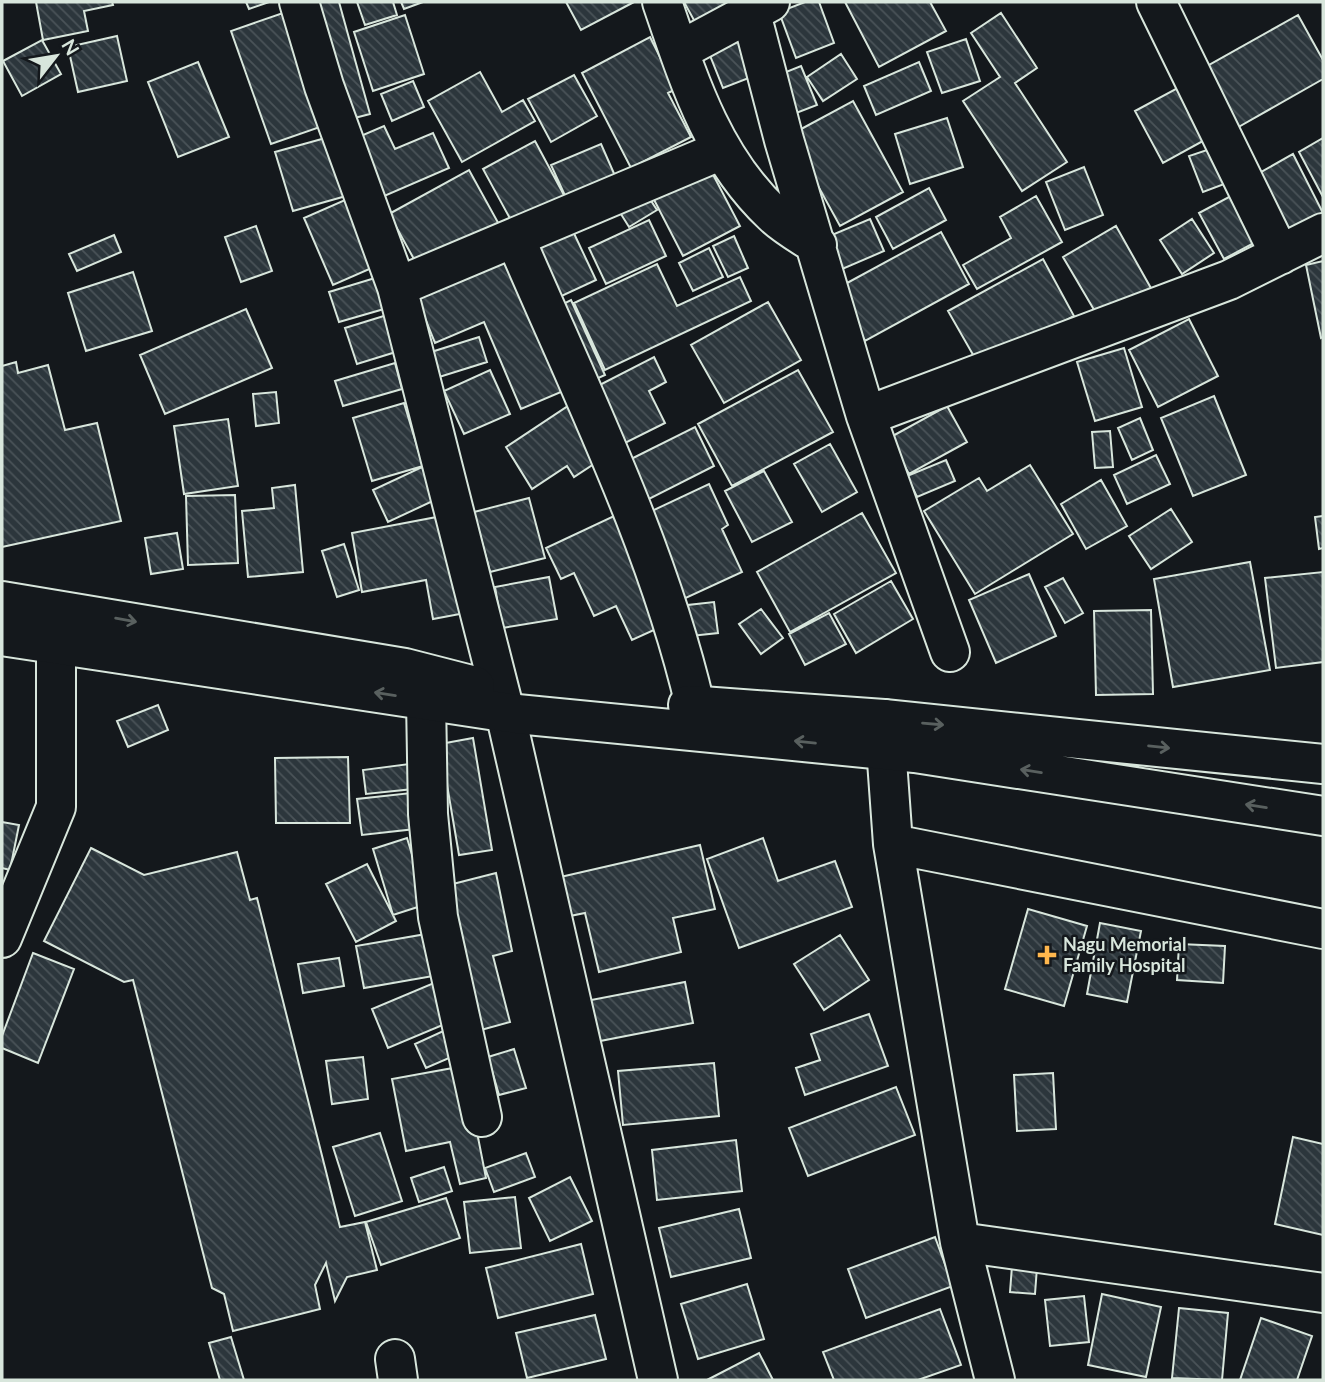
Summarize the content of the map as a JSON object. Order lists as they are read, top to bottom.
{
  "places": {
    "health": ["Nagu Memorial Family Hospital"]
  },
  "north": "top right"
}
